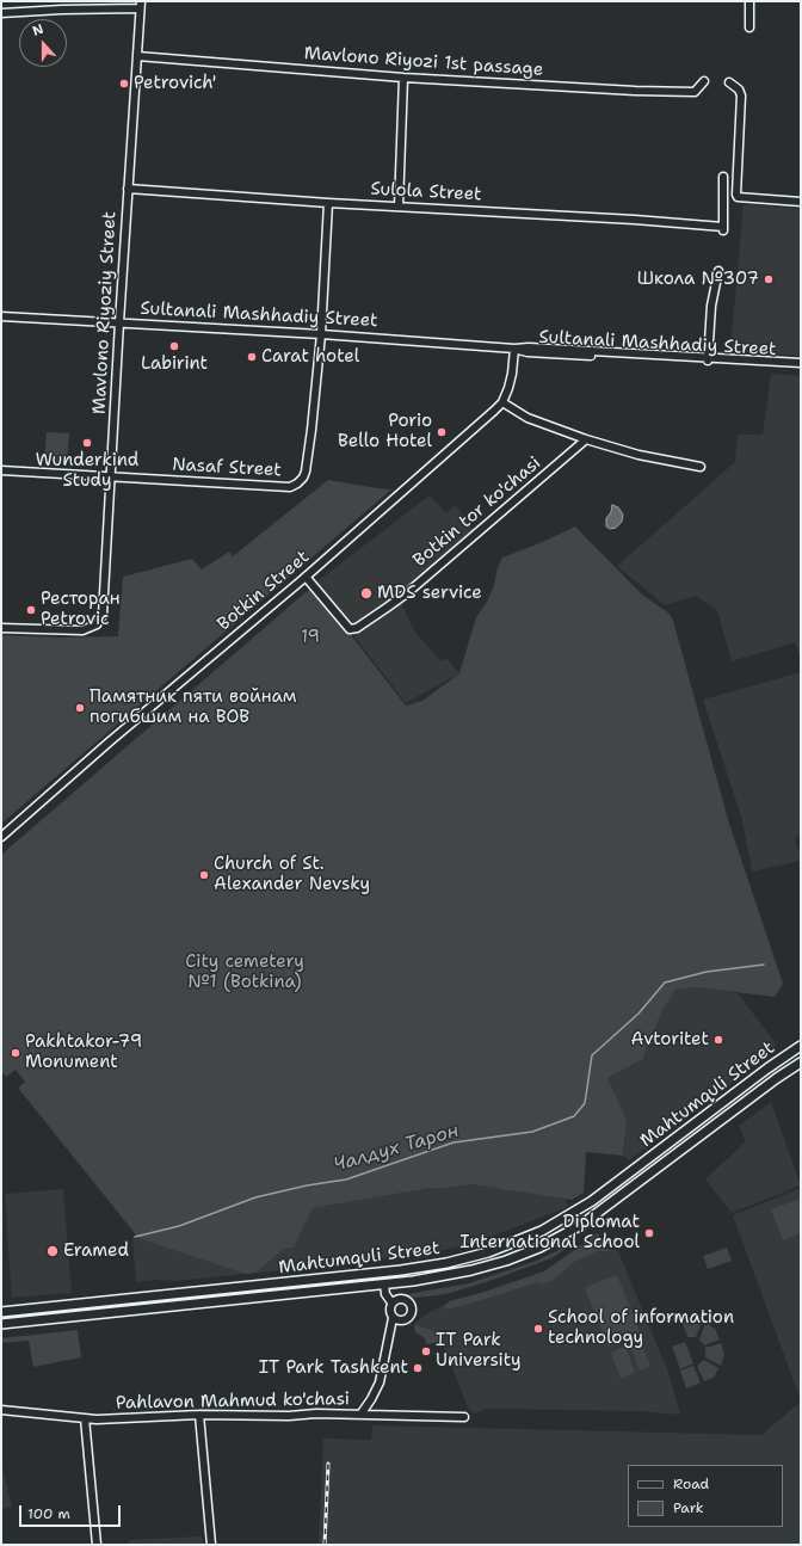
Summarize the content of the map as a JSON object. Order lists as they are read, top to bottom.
{
  "streets": {
    "main road": ["Mahtumquli Street"],
    "street": [
      "Mavlono Riyozi 1st passage",
      "Sulola Street",
      "Mavlono Riyoziy Street",
      "Sultаnali Mashhadiy Street",
      "Nasaf Street",
      "Botkin tor ko'chasi",
      "Botkin Street",
      "Pahlavon Mahmud ko'chasi"
    ]
  },
  "crossings": [
    ["Mavlono Riyozi 1st passage", "Mavlono Riyoziy Street"],
    ["Sulola Street", "Mavlono Riyoziy Street"],
    ["Sulola Street", "Nasaf Street"],
    ["Mavlono Riyoziy Street", "Sultаnali Mashhadiy Street"],
    ["Mavlono Riyoziy Street", "Nasaf Street"],
    ["Sultаnali Mashhadiy Street", "Nasaf Street"],
    ["Sultаnali Mashhadiy Street", "Botkin Street"],
    ["Botkin tor ko'chasi", "Botkin Street"]
  ],
  "water": ["Чалдух Тарон"],
  "parks": ["19", "City cemetery №1 (Botkina)"],
  "places": [
    "Petrovich'",
    "Школа №307",
    "Labirint",
    "Carat hotel",
    "Porio Bello Hotel",
    "Wunderkind Study",
    "MDS service",
    "Ресторан Petrovic",
    "Памятник пяти войнам погибшим на ВОВ",
    "Church of St. Alexander Nevsky",
    "Avtoritet",
    "Pakhtakor-79 Monument",
    "Diplomat International School",
    "Eramed",
    "School of information technology",
    "IT Park University",
    "IT Park Tashkent"
  ],
  "legend": ["Road", "Park"],
  "scale_bar": "100 m",
  "north": "top"
}
